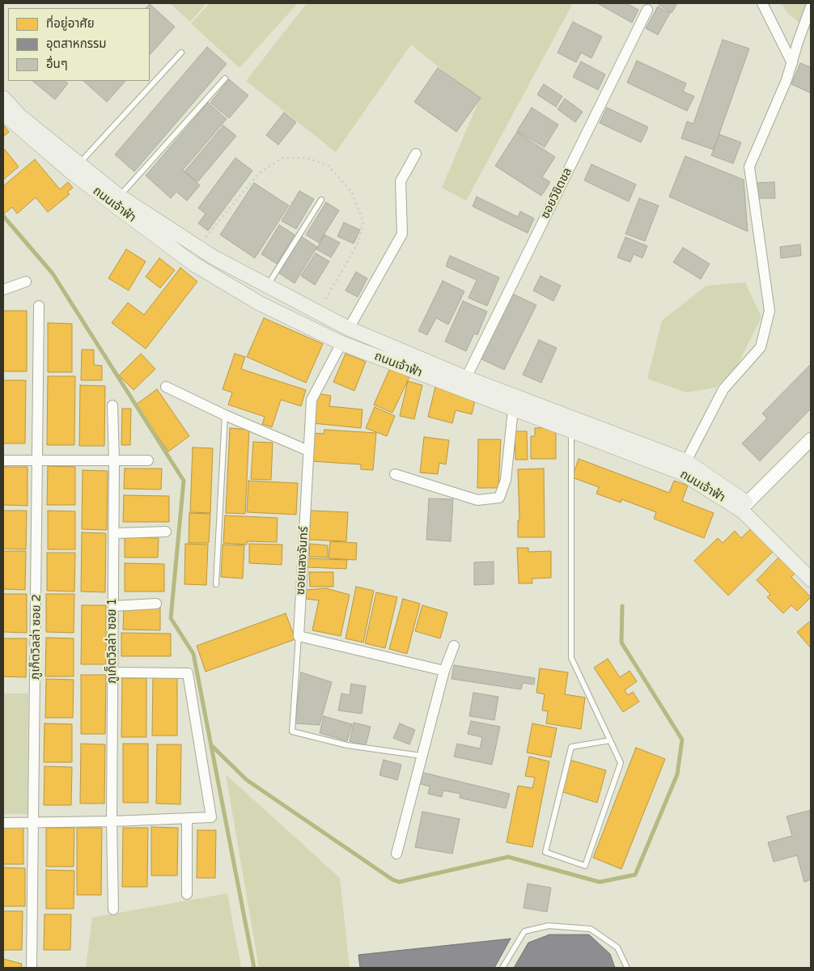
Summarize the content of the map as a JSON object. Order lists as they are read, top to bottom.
{
  "streets": {
    "main road": ["ถนนเจ้าฟ้า"],
    "street": [
      "ซอยวิชิตชล",
      "ซอยแสงจันทร์",
      "ภูเก็ตวิลล่า ซอย 2",
      "ภูเก็ตวิลล่า ซอย 1"
    ]
  },
  "crossings": [
    ["ซอยวิชิตชล", "ถนนเจ้าฟ้า"],
    ["ถนนเจ้าฟ้า", "ซอยแสงจันทร์"]
  ],
  "legend": ["ที่อยู่อาศัย", "อุตสาหกรรม", "อื่นๆ"]
}
